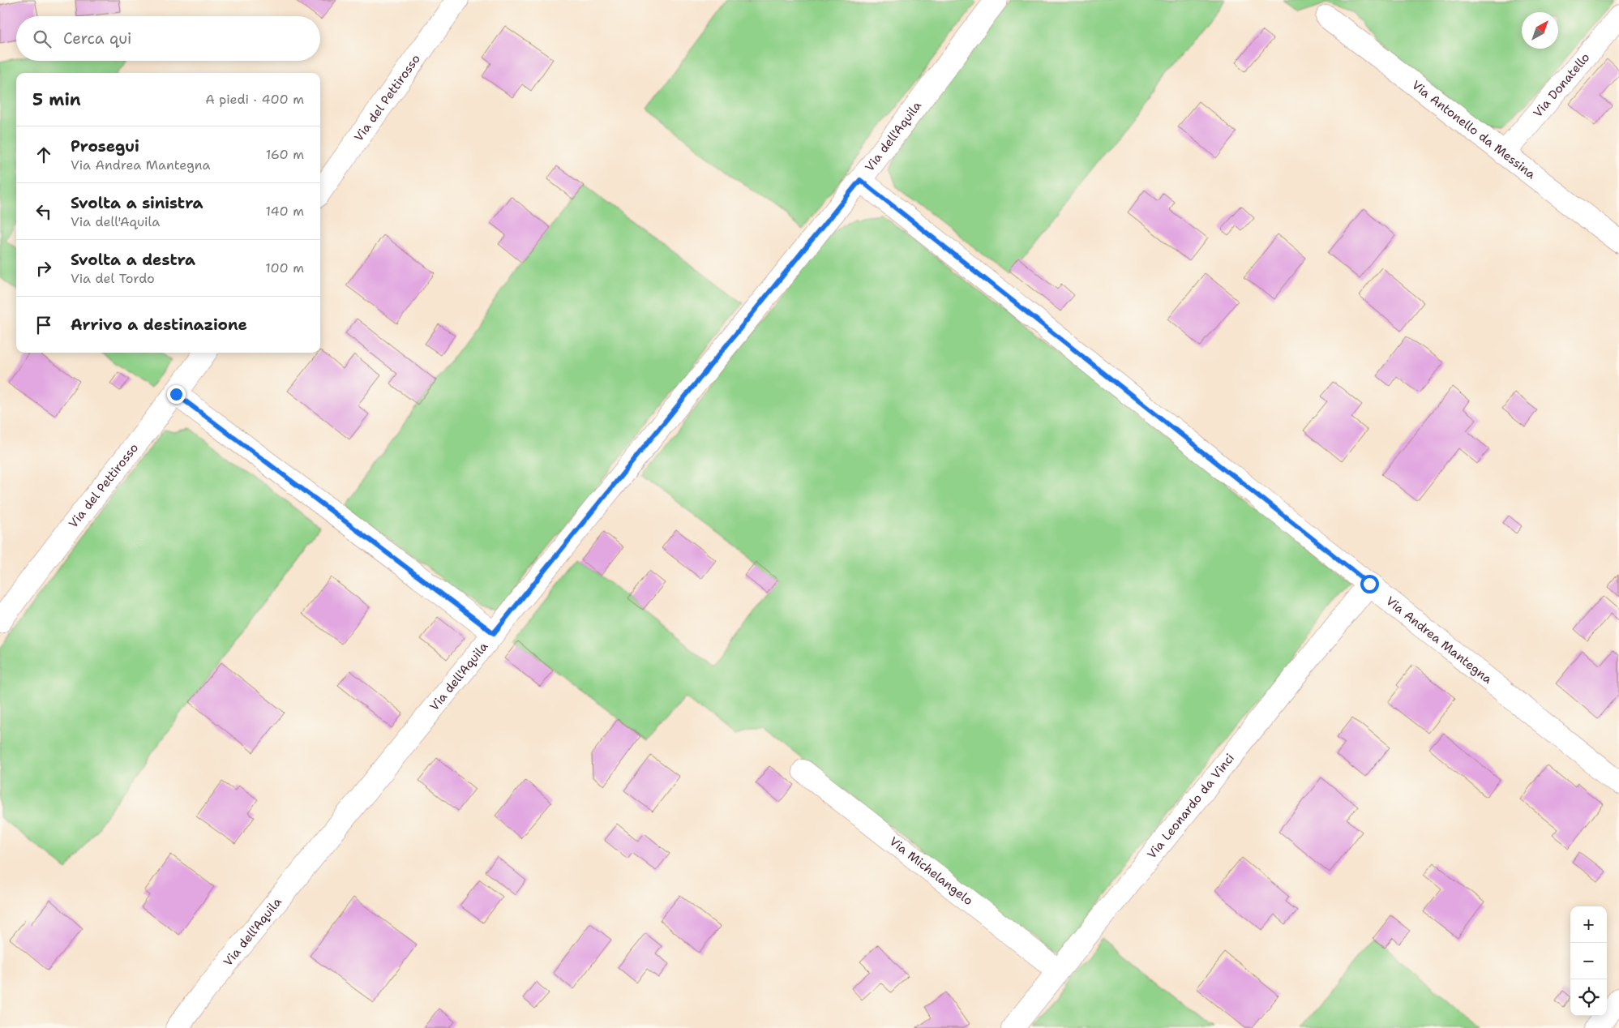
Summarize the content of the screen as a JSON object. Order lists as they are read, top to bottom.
{
  "streets": {
    "street": [
      "Via Donatello",
      "Via del Pettirosso",
      "Via Antonello da Messina",
      "Via dell'Aquila",
      "Via Andrea Mantegna",
      "Via Leonardo da Vinci",
      "Via Michelangelo"
    ]
  },
  "crossings": [
    ["Via Donatello", "Via Antonello da Messina"],
    ["Via dell'Aquila", "Via Andrea Mantegna"],
    ["Via Andrea Mantegna", "Via Leonardo da Vinci"],
    ["Via Leonardo da Vinci", "Via Michelangelo"]
  ],
  "north": "top right",
  "page": {
    "search": "Cerca qui",
    "heading": ["5 min", "A piedi · 400 m"],
    "list": [
      ["Prosegui", "Via Andrea Mantegna", "160 m"],
      ["Svolta a sinistra", "Via dell'Aquila", "140 m"],
      ["Svolta a destra", "Via del Tordo", "100 m"],
      "Arrivo a destinazione"
    ],
    "map_buttons": ["+", "−"]
  }
}
